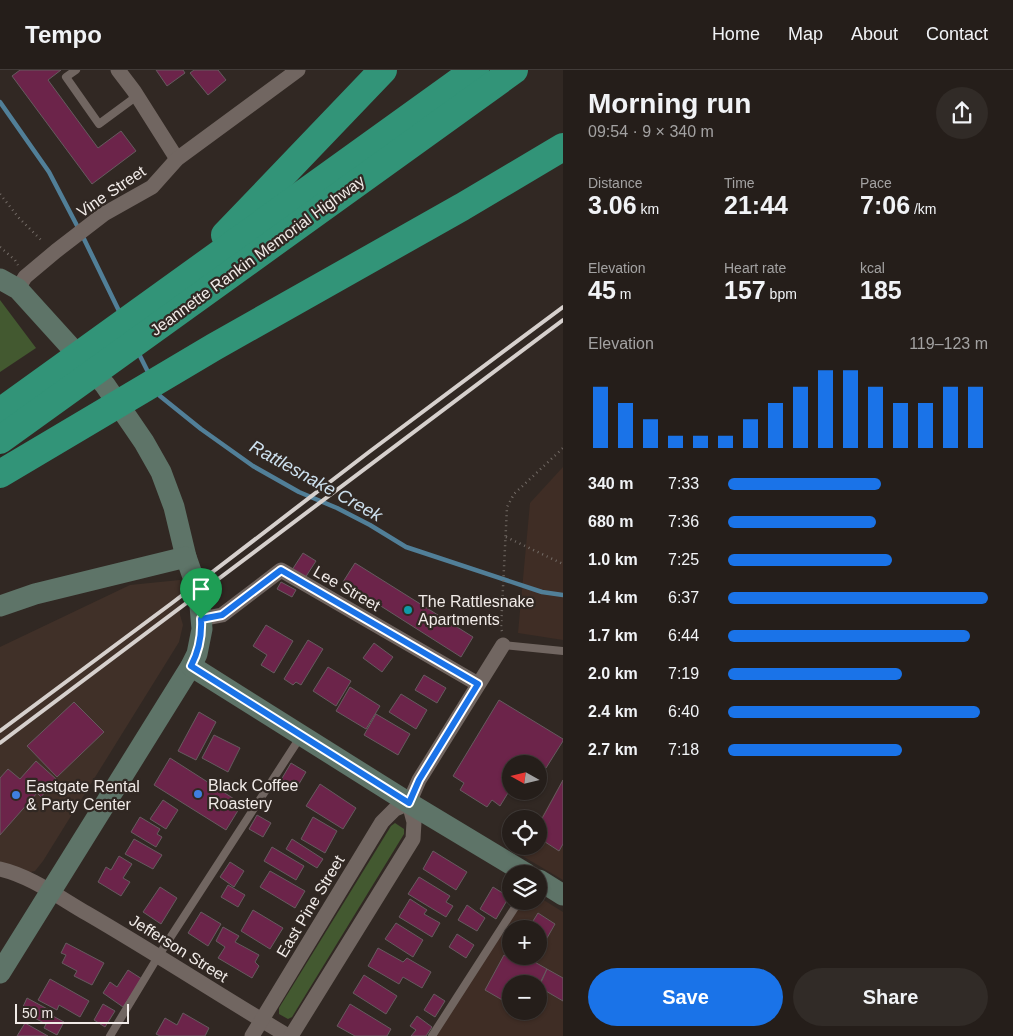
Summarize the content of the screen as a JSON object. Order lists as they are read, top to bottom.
{
  "streets": {
    "highway": ["Jeannette Rankin Memorial Highway"],
    "street": [
      "Vine Street",
      "Lee Street",
      "East Pine Street",
      "Jefferson Street"
    ]
  },
  "crossings": [
    ["East Pine Street", "Jefferson Street"]
  ],
  "water": ["Rattlesnake Creek"],
  "places": ["The Rattlesnake Apartments", "Black Coffee Roastery", "Eastgate Rental & Party Center"],
  "scale_bar": "50 m",
  "north": "left",
  "page": {
    "header": "Tempo",
    "nav": [
      "Home",
      "Map",
      "About",
      "Contact"
    ],
    "heading": ["Morning run", "09:54 · 9 × 340 m"],
    "stats": [
      ["Distance", "3.06 km"],
      ["Time", "21:44"],
      ["Pace", "7:06 /km"],
      ["Elevation", "45 m"],
      ["Heart rate", "157 bpm"],
      ["kcal", "185"]
    ],
    "chart": ["Elevation", "119–123 m"],
    "list": [
      {
        "name": "340 m",
        "note": "7:33"
      },
      {
        "name": "680 m",
        "note": "7:36"
      },
      {
        "name": "1.0 km",
        "note": "7:25"
      },
      {
        "name": "1.4 km",
        "note": "6:37"
      },
      {
        "name": "1.7 km",
        "note": "6:44"
      },
      {
        "name": "2.0 km",
        "note": "7:19"
      },
      {
        "name": "2.4 km",
        "note": "6:40"
      },
      {
        "name": "2.7 km",
        "note": "7:18"
      }
    ],
    "map_buttons": ["+", "−"],
    "buttons": ["Save", "Share"],
    "scale": "50 m"
  }
}
